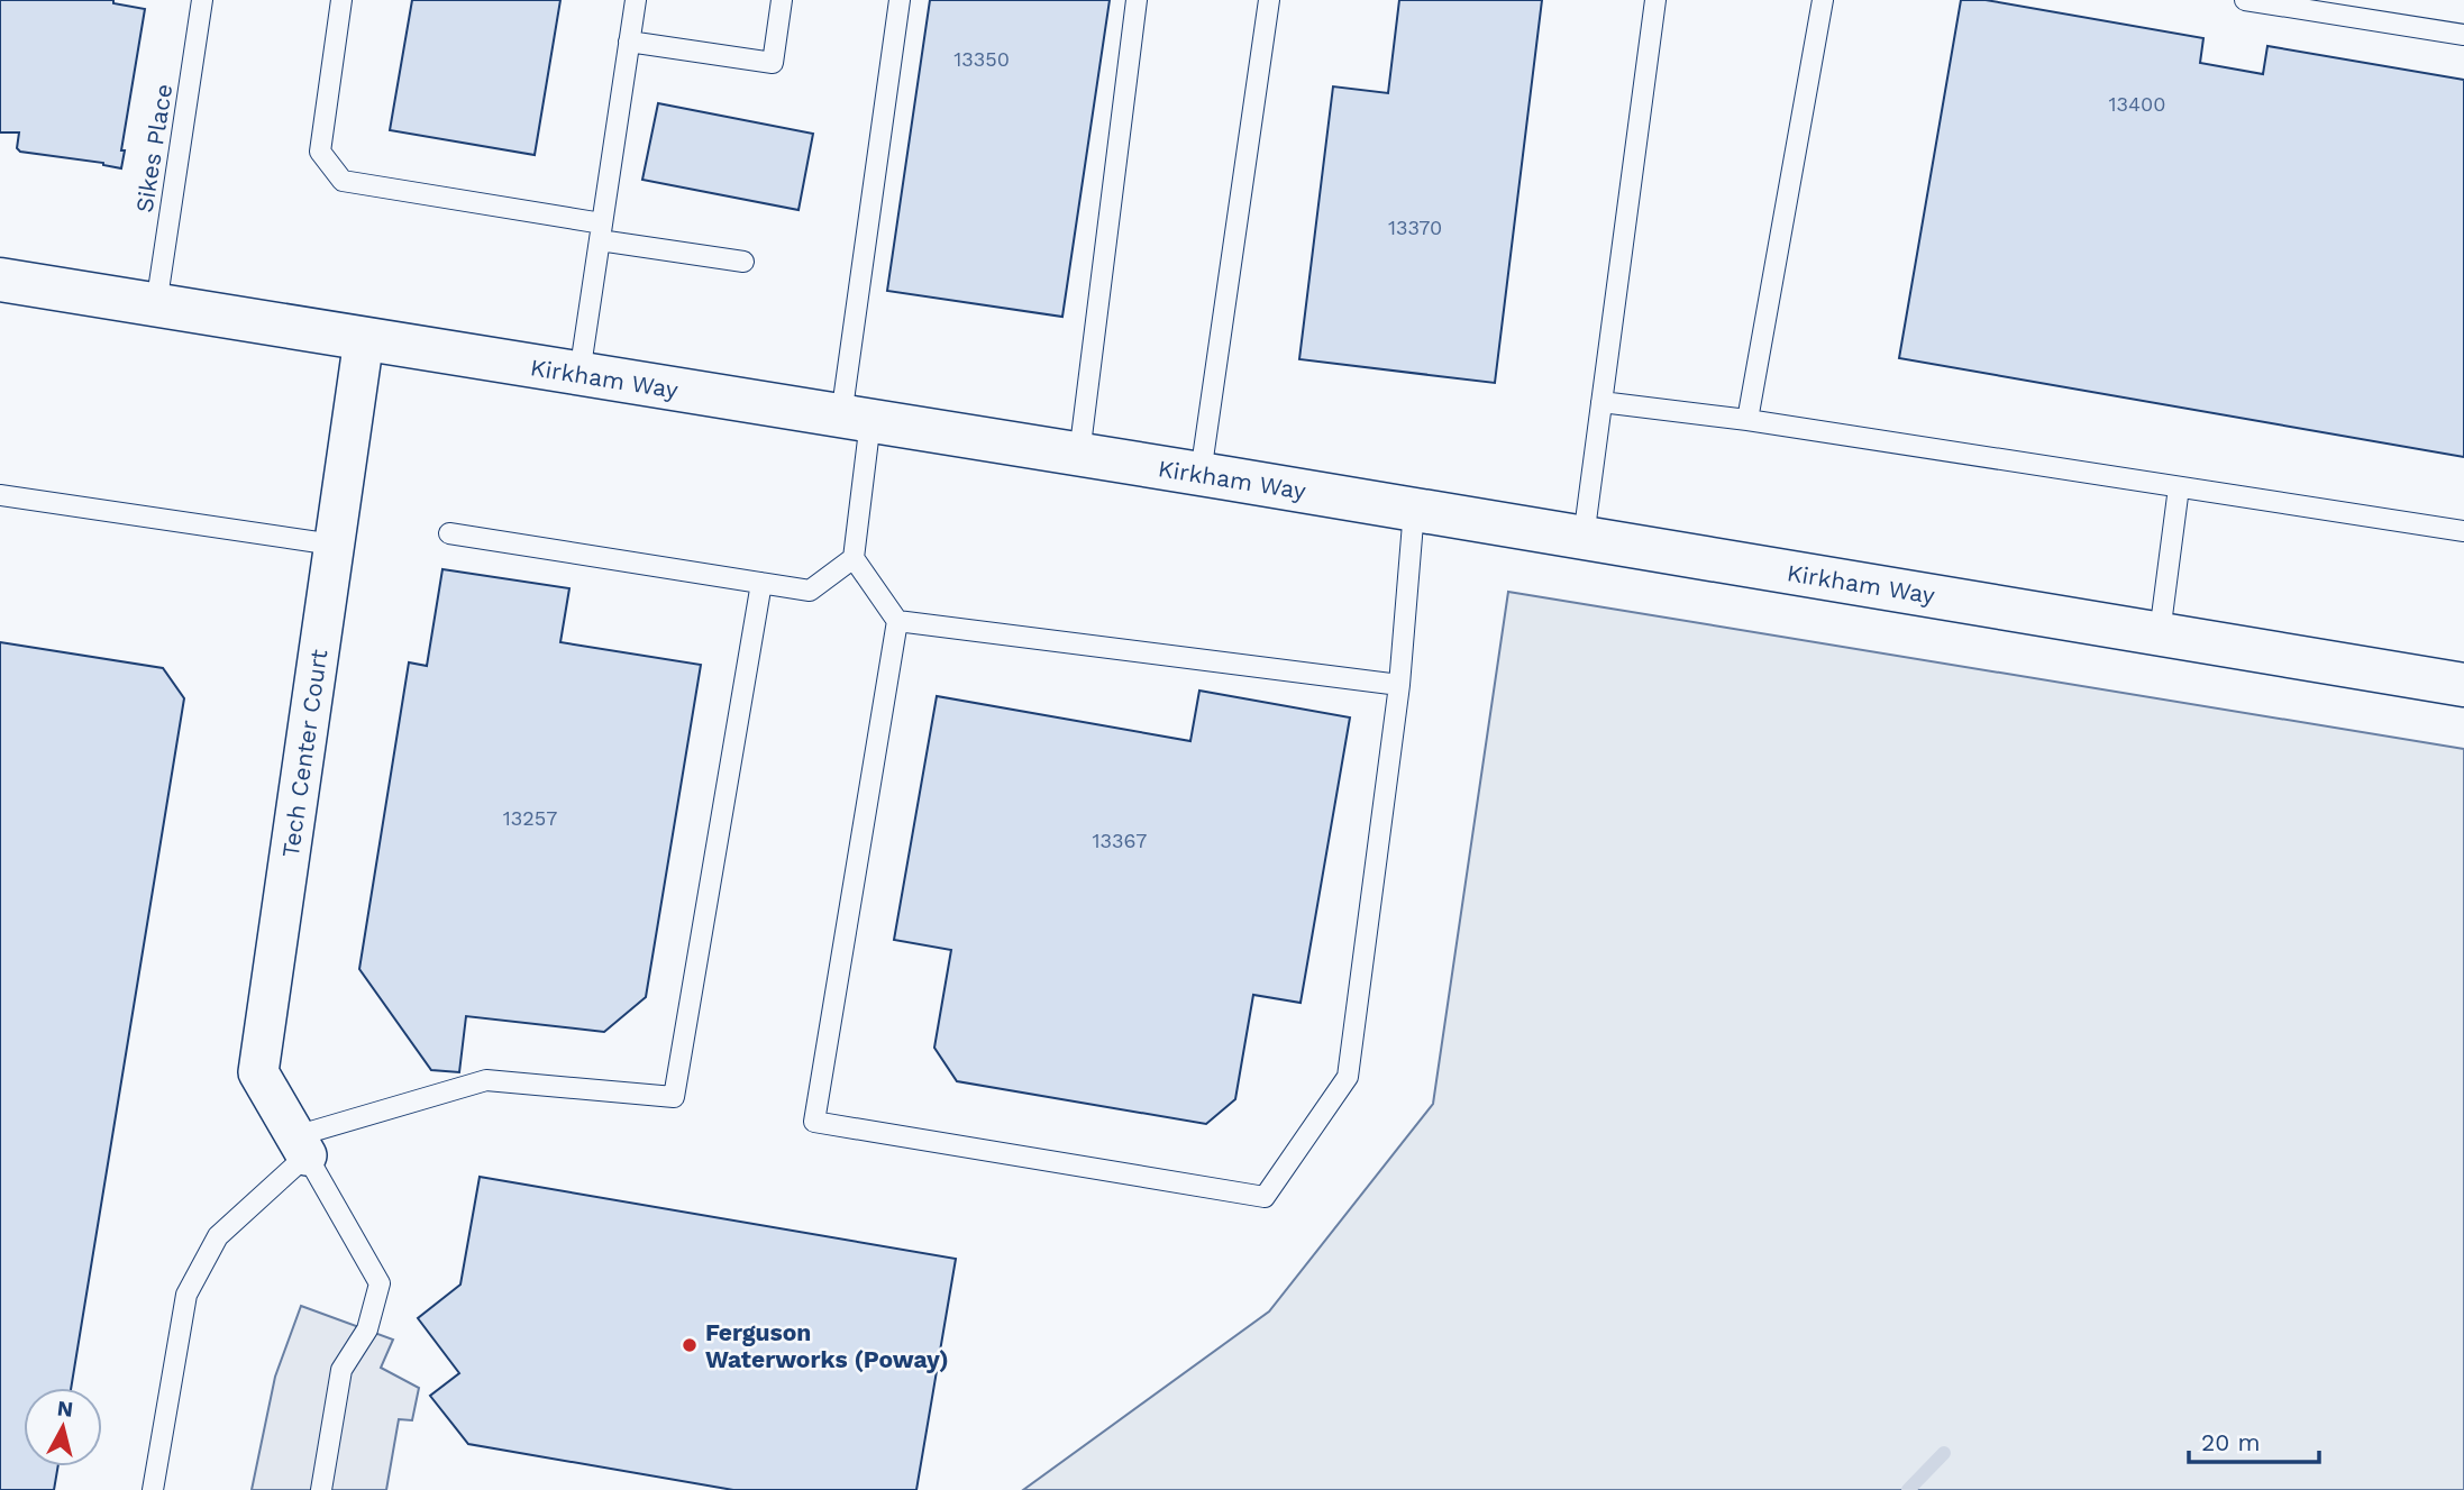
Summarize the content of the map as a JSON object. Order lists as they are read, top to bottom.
{
  "streets": {
    "main road": ["Kirkham Way"],
    "street": ["Tech Center Court"],
    "lane": ["Sikes Place"]
  },
  "crossings": [
    ["Sikes Place", "Kirkham Way"],
    ["Kirkham Way", "Tech Center Court"]
  ],
  "places": ["Ferguson Waterworks (Poway)"],
  "house_numbers": [
    "13350",
    "13400",
    "13370",
    "13257",
    "13367"
  ],
  "scale_bar": "20 m",
  "north": "top"
}
